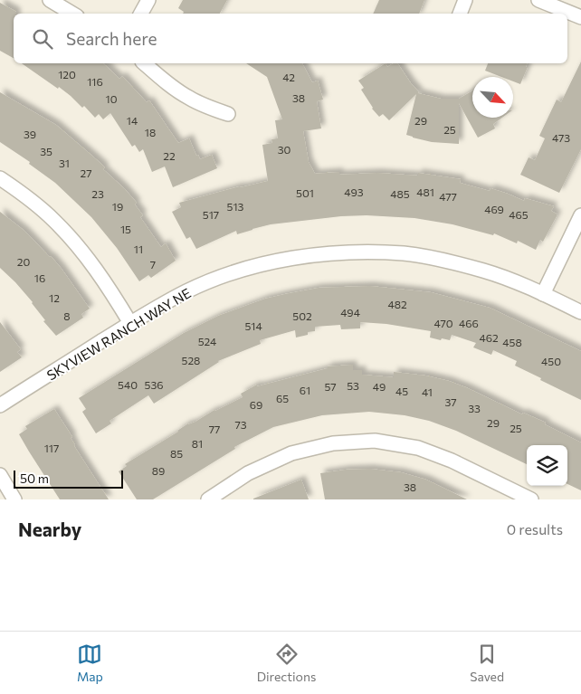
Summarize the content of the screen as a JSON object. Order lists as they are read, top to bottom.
{
  "streets": {
    "street": ["SKYVIEW RANCH WAY NE"]
  },
  "house_numbers": [
    "120",
    "42",
    "116",
    "38",
    "10",
    "14",
    "29",
    "25",
    "18",
    "39",
    "473",
    "30",
    "35",
    "22",
    "31",
    "27",
    "493",
    "481",
    "501",
    "23",
    "485",
    "477",
    "19",
    "513",
    "469",
    "517",
    "465",
    "15",
    "11",
    "20",
    "7",
    "16",
    "12",
    "482",
    "494",
    "8",
    "502",
    "470",
    "466",
    "514",
    "462",
    "524",
    "458",
    "528",
    "450",
    "540",
    "536",
    "53",
    "57",
    "49",
    "61",
    "45",
    "41",
    "65",
    "37",
    "69",
    "33",
    "29",
    "73",
    "25",
    "77",
    "81",
    "117",
    "85",
    "89",
    "38"
  ],
  "scale_bar": "50 m",
  "north": "bottom right",
  "page": {
    "search": "Search here",
    "scale": "50 m",
    "heading": ["Nearby", "0 results"],
    "nav": ["Map", "Directions", "Saved"]
  }
}
